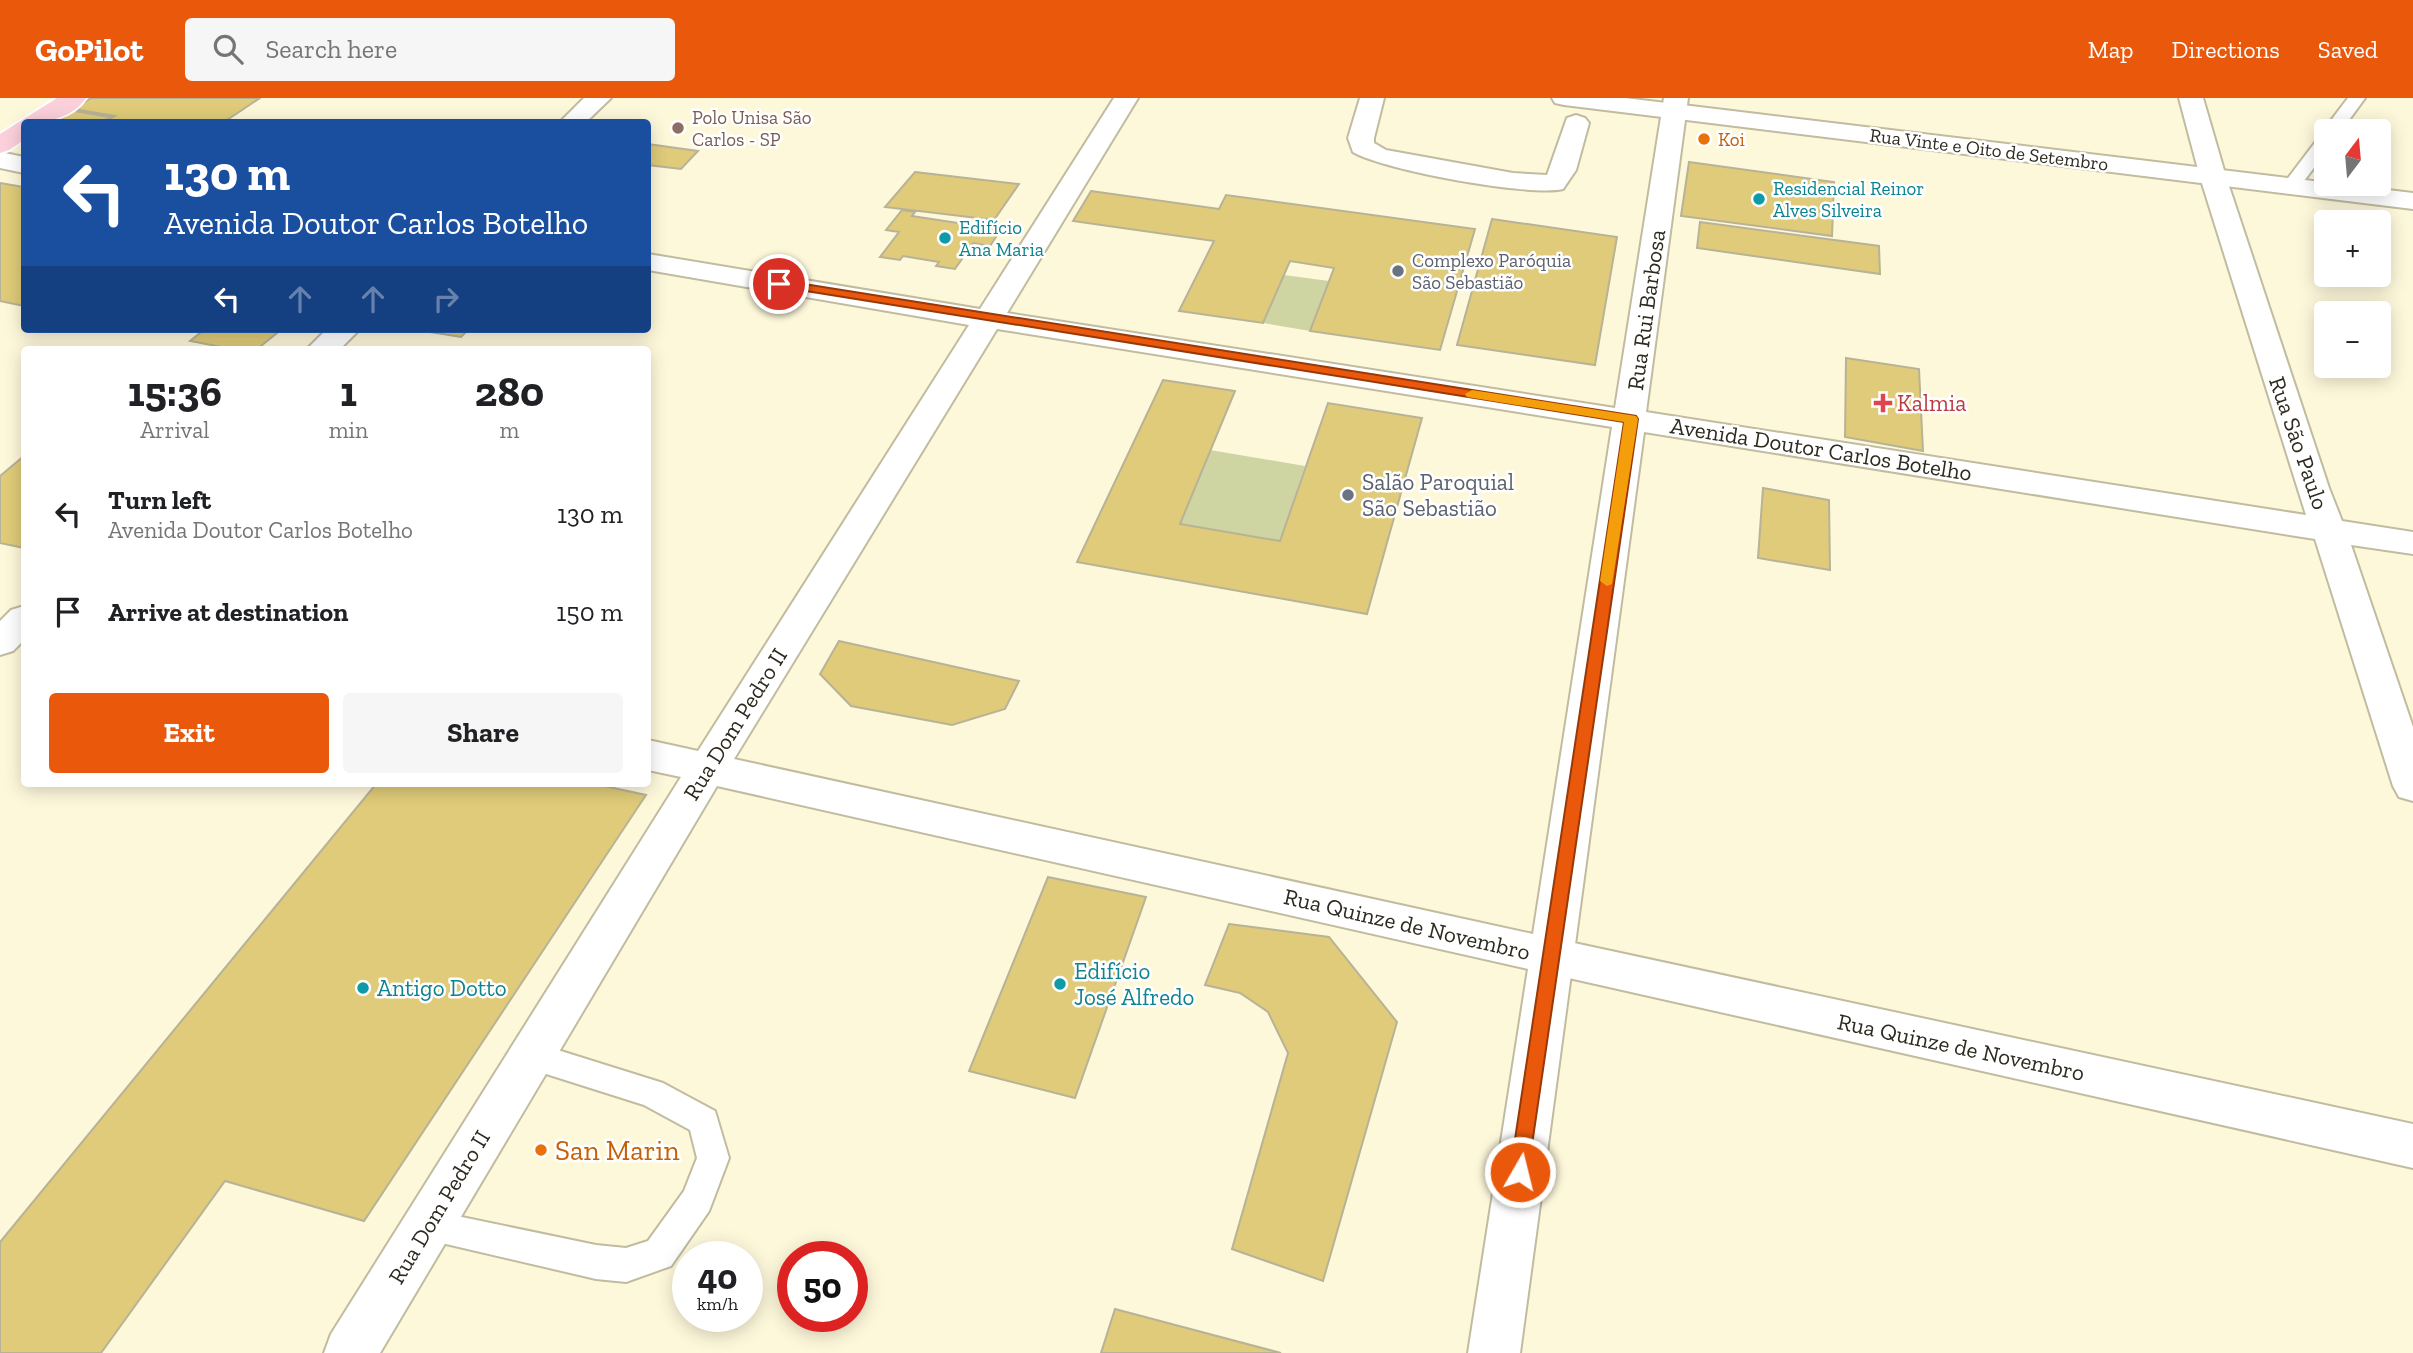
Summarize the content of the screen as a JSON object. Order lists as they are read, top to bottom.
{
  "streets": {
    "main road": [
      "Rua Vinte e Oito de Setembro",
      "Rua Rui Barbosa",
      "Rua São Paulo",
      "Avenida Doutor Carlos Botelho",
      "Rua Dom Pedro II",
      "Rua Quinze de Novembro"
    ]
  },
  "crossings": [
    ["Rua Vinte e Oito de Setembro", "Rua Rui Barbosa"],
    ["Rua Vinte e Oito de Setembro", "Rua São Paulo"],
    ["Rua Rui Barbosa", "Avenida Doutor Carlos Botelho"],
    ["Rua Rui Barbosa", "Rua Quinze de Novembro"],
    ["Rua São Paulo", "Avenida Doutor Carlos Botelho"],
    ["Avenida Doutor Carlos Botelho", "Rua Dom Pedro II"],
    ["Rua Dom Pedro II", "Rua Quinze de Novembro"]
  ],
  "places": {
    "other": [
      "Polo Unisa São Carlos - SP",
      "Koi",
      "Residencial Reinor Alves Silveira",
      "Edifício Ana Maria",
      "Complexo Paróquia São Sebastião",
      "Salão Paroquial São Sebastião",
      "Edifício José Alfredo",
      "Antigo Dotto",
      "San Marin"
    ],
    "health": ["Kalmia"]
  },
  "north": "top",
  "page": {
    "header": "GoPilot",
    "search": "Search here",
    "nav": ["Map", "Directions", "Saved"],
    "map_buttons": ["+", "−"],
    "turn": ["130 m", "Avenida Doutor Carlos Botelho"],
    "eta": [
      "15:36",
      "Arrival",
      "1",
      "min",
      "280",
      "m"
    ],
    "list": [
      {
        "name": "Turn left",
        "note": "Avenida Doutor Carlos Botelho",
        "value": "130 m"
      },
      {
        "name": "Arrive at destination",
        "value": "150 m"
      }
    ],
    "buttons": ["Exit", "Share"],
    "speed": "40 km/h",
    "limit": "50"
  }
}
